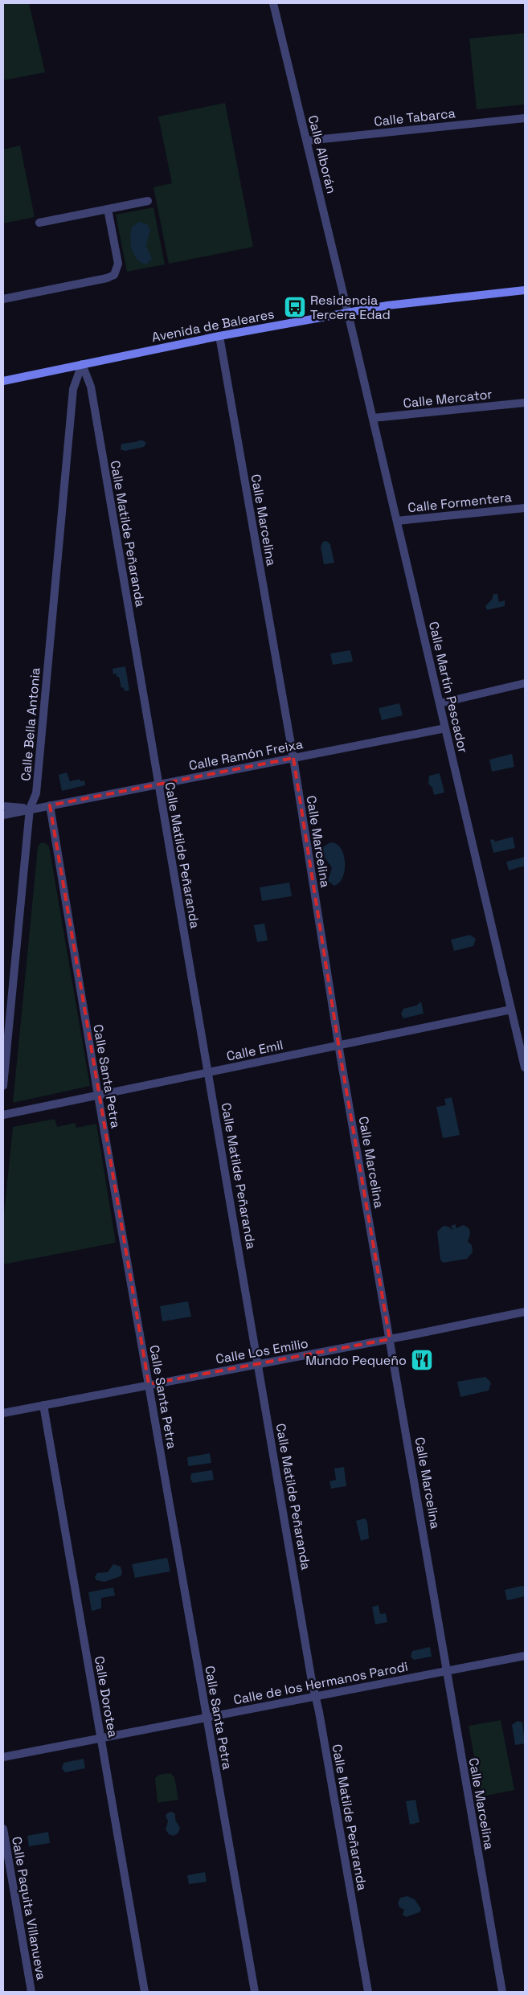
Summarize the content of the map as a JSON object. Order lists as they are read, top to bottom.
{
  "streets": {
    "main road": ["Avenida de Baleares"],
    "street": [
      "Calle Tabarca",
      "Calle Alborán",
      "Calle Mercator",
      "Calle Formentera",
      "Calle Marcelina",
      "Calle Matilde Peñaranda",
      "Calle Martín Pescador",
      "Calle Bella Antonia",
      "Calle Ramón Freixa",
      "Calle Emil",
      "Calle Santa Petra",
      "Calle Los Emilio",
      "Calle de los Hermanos Parodi",
      "Calle Dorotea",
      "Calle Paquita Villanueva"
    ]
  },
  "crossings": [
    ["Calle Tabarca", "Calle Alborán"],
    ["Calle Alborán", "Avenida de Baleares"],
    ["Calle Alborán", "Calle Martín Pescador"],
    ["Avenida de Baleares", "Calle Marcelina"],
    ["Avenida de Baleares", "Calle Matilde Peñaranda"],
    ["Avenida de Baleares", "Calle Martín Pescador"],
    ["Avenida de Baleares", "Calle Bella Antonia"],
    ["Calle Mercator", "Calle Martín Pescador"],
    ["Calle Formentera", "Calle Martín Pescador"],
    ["Calle Marcelina", "Calle Ramón Freixa"],
    ["Calle Marcelina", "Calle Emil"],
    ["Calle Marcelina", "Calle Los Emilio"],
    ["Calle Marcelina", "Calle de los Hermanos Parodi"],
    ["Calle Matilde Peñaranda", "Calle Bella Antonia"],
    ["Calle Matilde Peñaranda", "Calle Ramón Freixa"],
    ["Calle Matilde Peñaranda", "Calle Emil"],
    ["Calle Matilde Peñaranda", "Calle Los Emilio"],
    ["Calle Matilde Peñaranda", "Calle de los Hermanos Parodi"],
    ["Calle Martín Pescador", "Calle Ramón Freixa"],
    ["Calle Martín Pescador", "Calle Emil"],
    ["Calle Bella Antonia", "Calle Ramón Freixa"],
    ["Calle Ramón Freixa", "Calle Santa Petra"],
    ["Calle Emil", "Calle Santa Petra"],
    ["Calle Santa Petra", "Calle Los Emilio"],
    ["Calle Santa Petra", "Calle de los Hermanos Parodi"],
    ["Calle Los Emilio", "Calle Dorotea"],
    ["Calle de los Hermanos Parodi", "Calle Dorotea"]
  ],
  "places": {
    "bus stop": ["Residencia Tercera Edad"],
    "restaurant": ["Mundo Pequeño"]
  }
}
